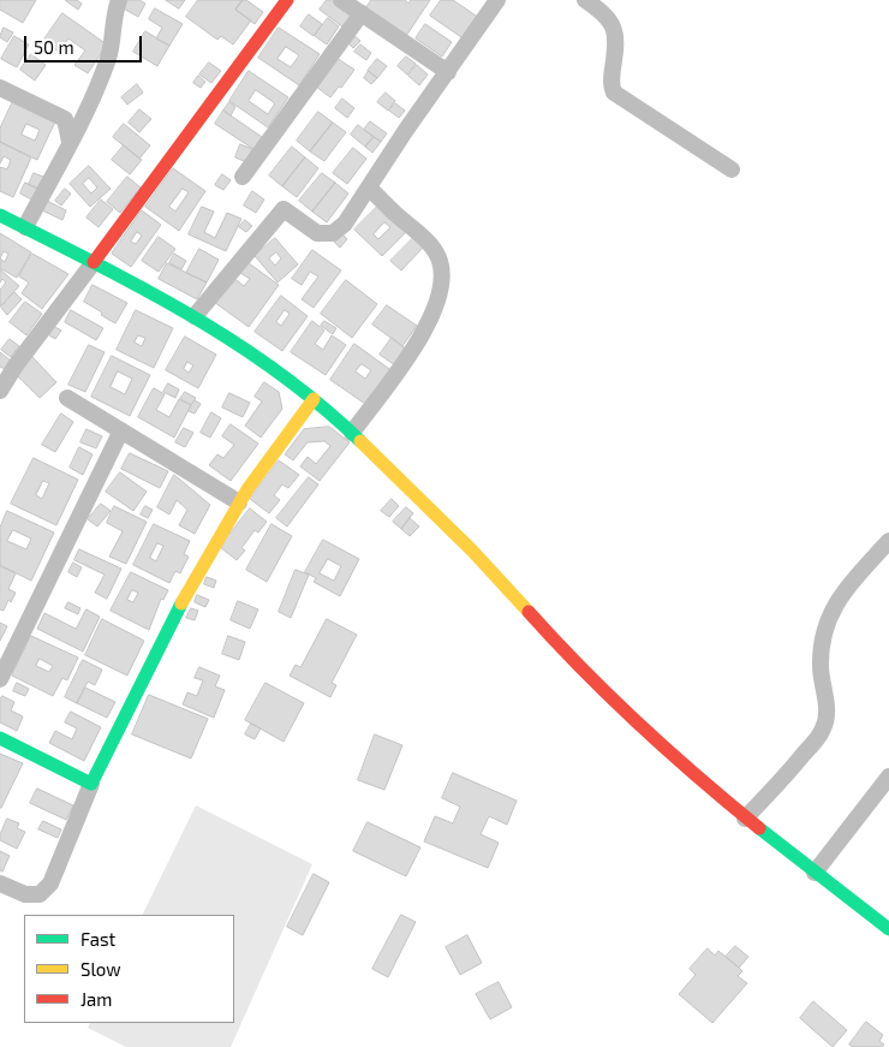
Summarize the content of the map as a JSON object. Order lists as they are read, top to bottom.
{
  "legend": ["Fast", "Slow", "Jam"],
  "scale_bar": "50 m"
}
